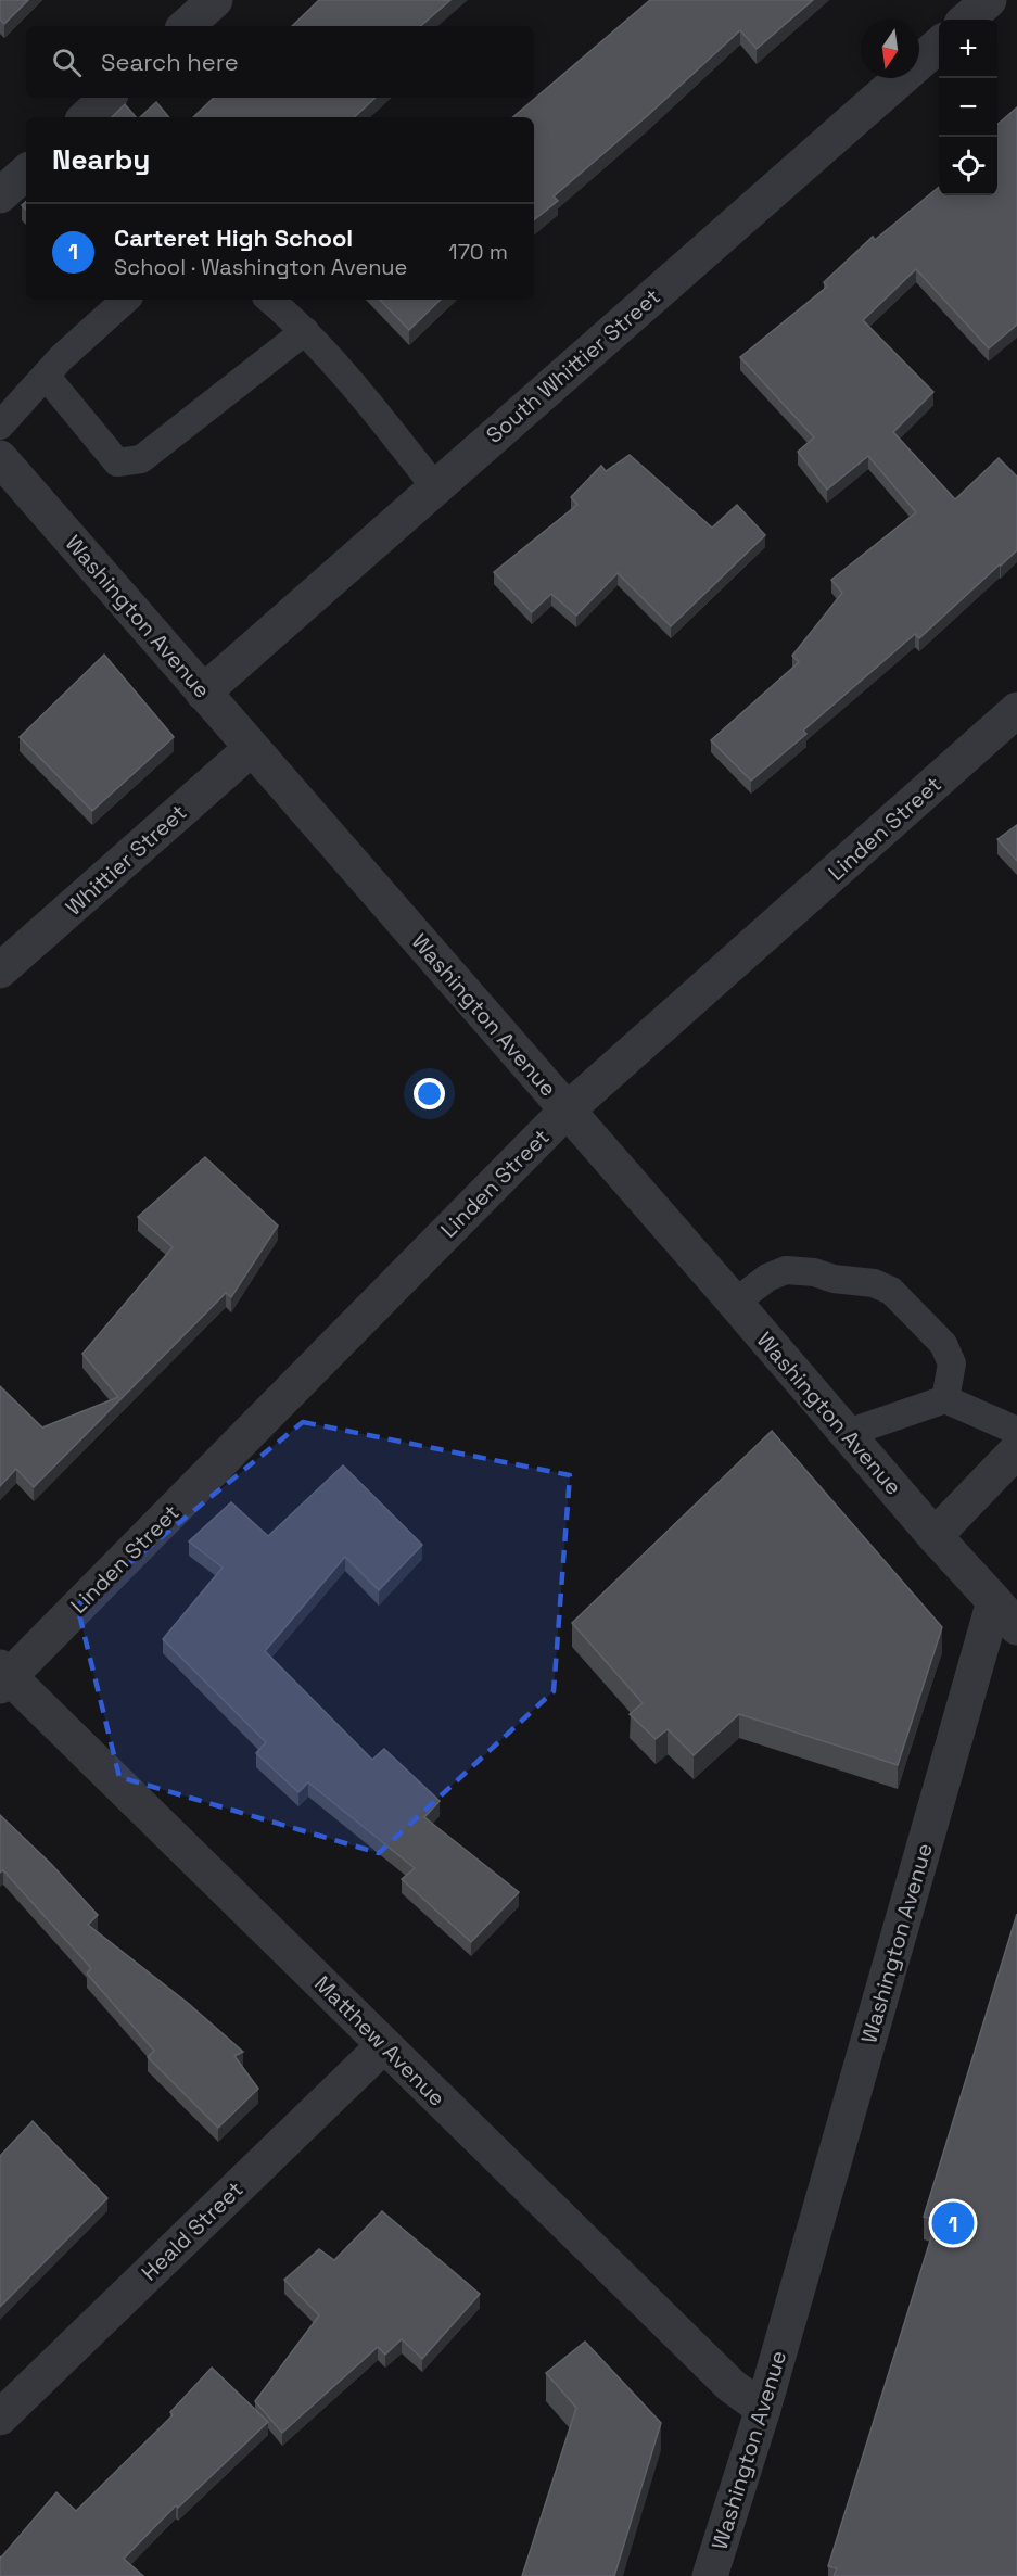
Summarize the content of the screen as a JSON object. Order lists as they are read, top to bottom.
{
  "streets": {
    "street": [
      "South Whittier Street",
      "Washington Avenue",
      "Linden Street",
      "Whittier Street",
      "Matthew Avenue",
      "Heald Street"
    ]
  },
  "crossings": [
    ["South Whittier Street", "Washington Avenue"],
    ["Washington Avenue", "Linden Street"],
    ["Washington Avenue", "Whittier Street"],
    ["Washington Avenue", "Matthew Avenue"],
    ["Linden Street", "Matthew Avenue"],
    ["Matthew Avenue", "Heald Street"]
  ],
  "north": "bottom",
  "page": {
    "map_buttons": ["+", "−"],
    "search": "Search here",
    "heading": "Nearby",
    "list": [
      {
        "mark": "1",
        "name": "Carteret High School",
        "note": "School · Washington Avenue",
        "value": "170 m"
      }
    ],
    "pins": "1"
  }
}
